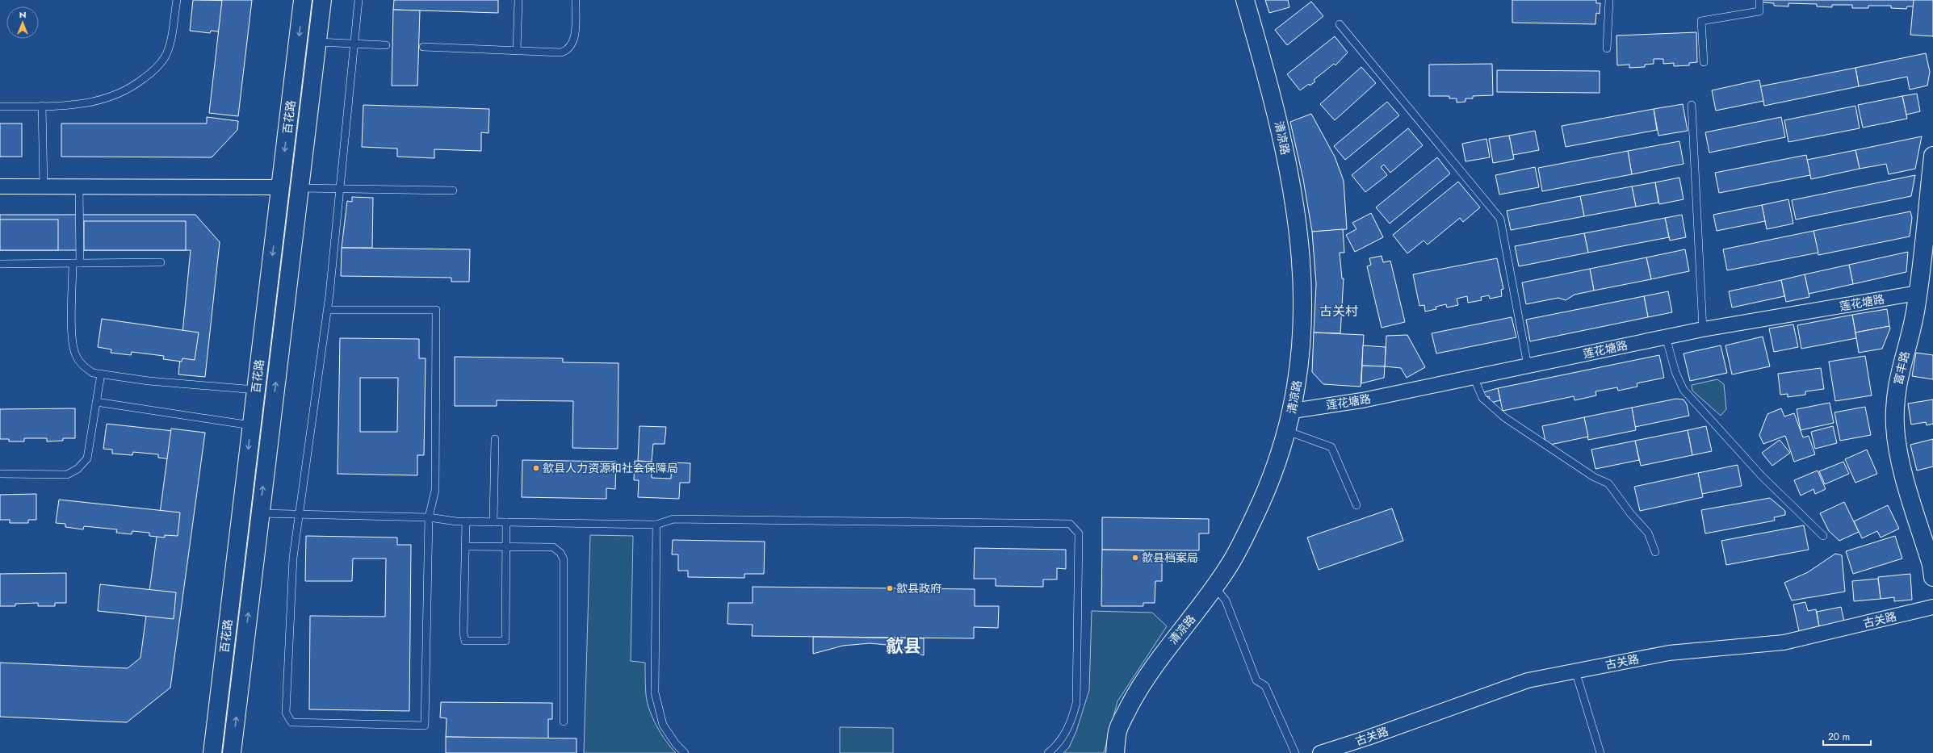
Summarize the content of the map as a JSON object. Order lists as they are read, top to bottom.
{
  "streets": {
    "main road": ["百花路", "清凉路", "富丰路"],
    "street": ["莲花塘路", "古关路"]
  },
  "crossings": [
    ["清凉路", "莲花塘路"],
    ["莲花塘路", "富丰路"]
  ],
  "districts": ["古关村", "歙县"],
  "places": ["歙县人力资源和社会保障局", "歙县档案局", "歙县政府"],
  "scale_bar": "20 m",
  "north": "top"
}
